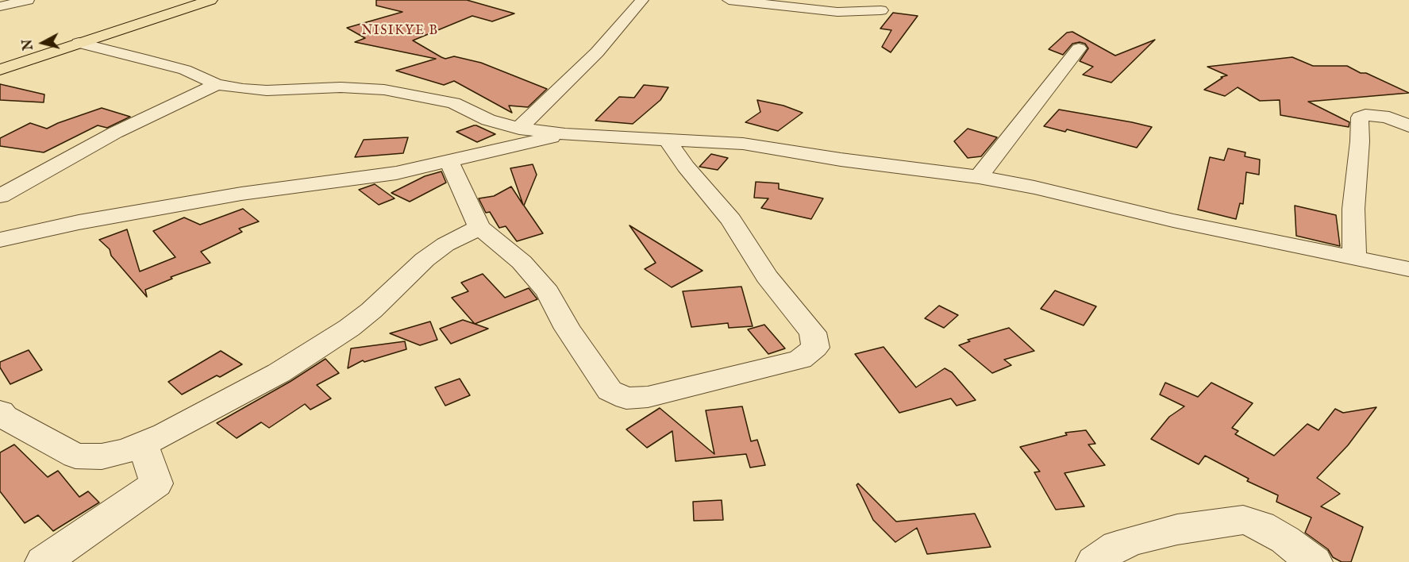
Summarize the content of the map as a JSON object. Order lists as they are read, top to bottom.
{
  "districts": ["NISIKYE B"],
  "north": "left"
}
